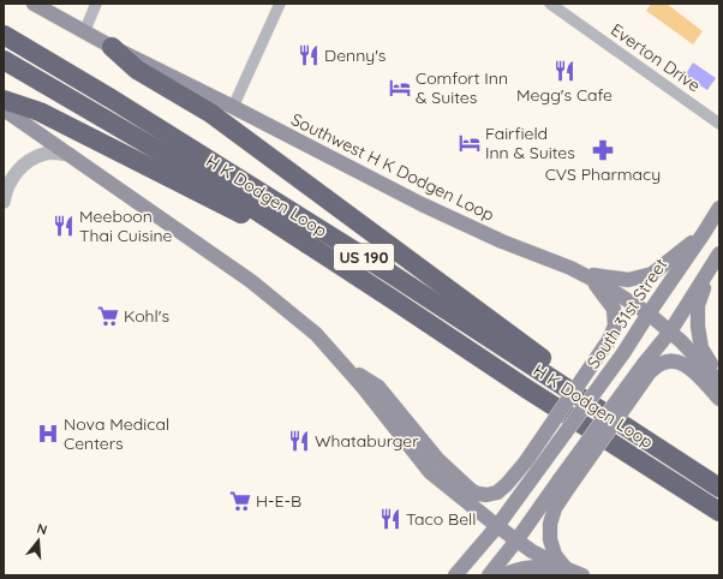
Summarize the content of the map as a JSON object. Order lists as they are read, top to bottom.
{
  "streets": {
    "highway": ["H K Dodgen Loop", "US 190"],
    "main road": ["Southwest H K Dodgen Loop", "South 31st Street"],
    "street": ["Everton Drive"]
  },
  "crossings": [
    ["Southwest H K Dodgen Loop", "South 31st Street"]
  ],
  "places": {
    "restaurant": [
      "Denny's",
      "Megg's Cafe",
      "Meeboon Thai Cuisine",
      "Whataburger",
      "Taco Bell"
    ],
    "hotel": ["Comfort Inn & Suites", "Fairfield Inn & Suites"],
    "pharmacy": ["CVS Pharmacy"],
    "supermarket": ["Kohl's", "H-E-B"],
    "hospital": ["Nova Medical Centers"]
  },
  "north": "top"
}
